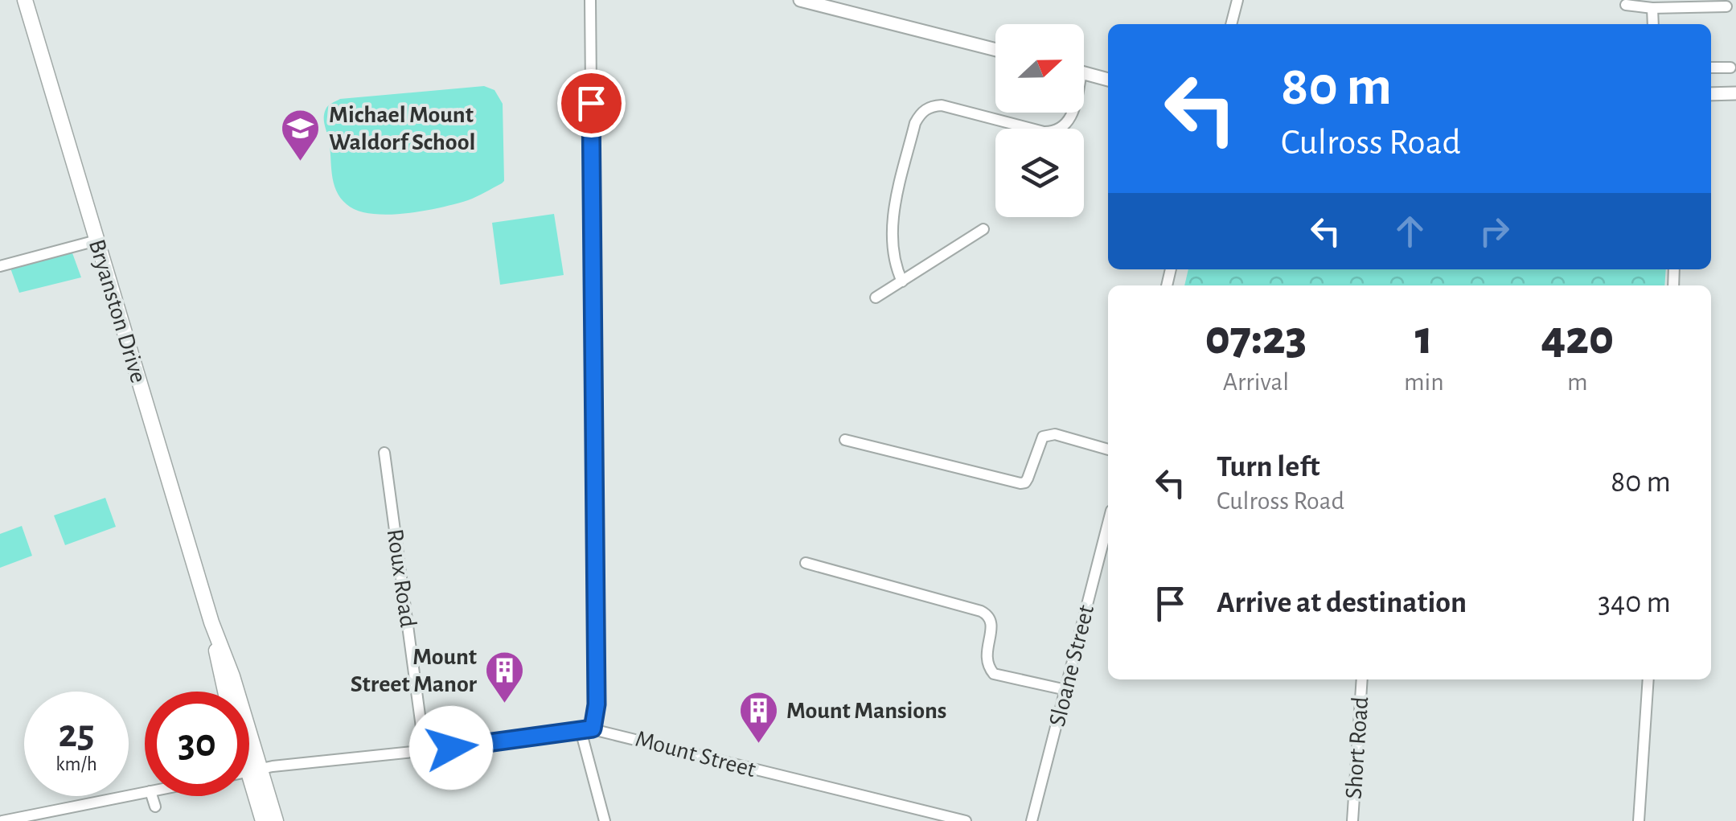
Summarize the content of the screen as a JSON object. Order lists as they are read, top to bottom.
{
  "streets": {
    "main road": ["Bryanston Drive"],
    "street": [
      "Roux Road",
      "Sloane Street",
      "Short Road",
      "Mount Street"
    ]
  },
  "crossings": [
    ["Bryanston Drive", "Mount Street"],
    ["Roux Road", "Mount Street"]
  ],
  "places": {
    "school or university": ["Michael Mount Waldorf School"],
    "building": ["Mount Street Manor", "Mount Mansions"]
  },
  "north": "right",
  "page": {
    "turn": ["80 m", "Culross Road"],
    "eta": [
      "07:23",
      "Arrival",
      "1",
      "min",
      "420",
      "m"
    ],
    "list": [
      {
        "name": "Turn left",
        "note": "Culross Road",
        "value": "80 m"
      },
      {
        "name": "Arrive at destination",
        "value": "340 m"
      }
    ],
    "speed": "25 km/h",
    "limit": "30"
  }
}
